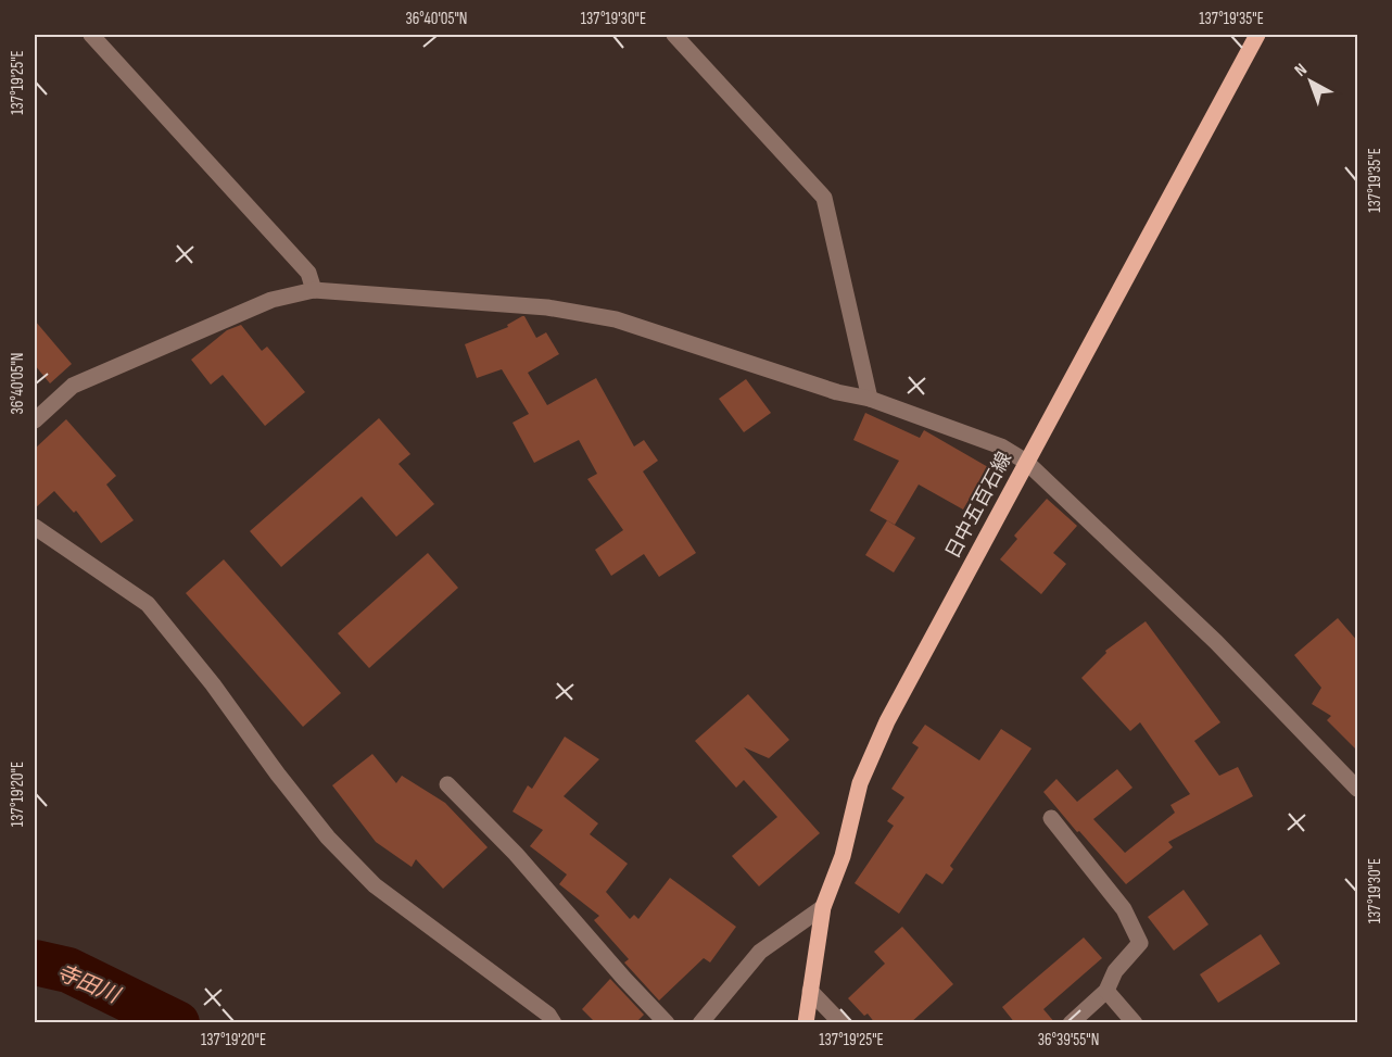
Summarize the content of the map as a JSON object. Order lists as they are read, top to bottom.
{
  "streets": {
    "main road": ["日中五百石線"]
  },
  "water": ["寺田川"],
  "north": "top left",
  "coordinates": [
    "36°40'05\"N",
    "137°19'30\"E",
    "137°19'35\"E",
    "137°19'25\"E",
    "137°19'20\"E",
    "36°39'55\"N"
  ]
}
